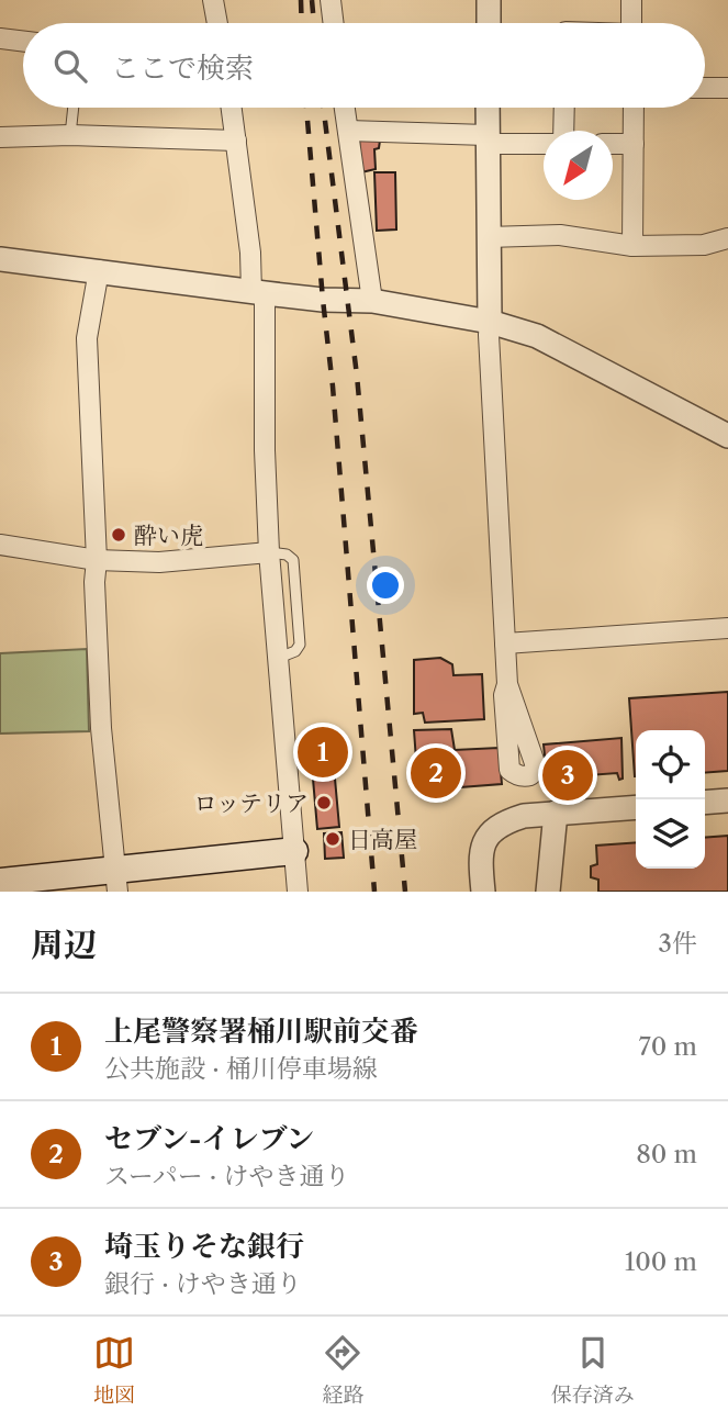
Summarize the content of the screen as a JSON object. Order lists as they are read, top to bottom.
{
  "places": ["酔い虎", "ロッテリア", "日高屋"],
  "north": "bottom left",
  "page": {
    "search": "ここで検索",
    "pins": ["1", "2", "3"],
    "heading": ["周辺", "3件"],
    "list": [
      {
        "mark": "1",
        "name": "上尾警察署桶川駅前交番",
        "note": "公共施設 · 桶川停車場線",
        "value": "70 m"
      },
      {
        "mark": "2",
        "name": "セブン-イレブン",
        "note": "スーパー · けやき通り",
        "value": "80 m"
      },
      {
        "mark": "3",
        "name": "埼玉りそな銀行",
        "note": "銀行 · けやき通り",
        "value": "100 m"
      }
    ],
    "nav": ["地図", "経路", "保存済み"]
  }
}
